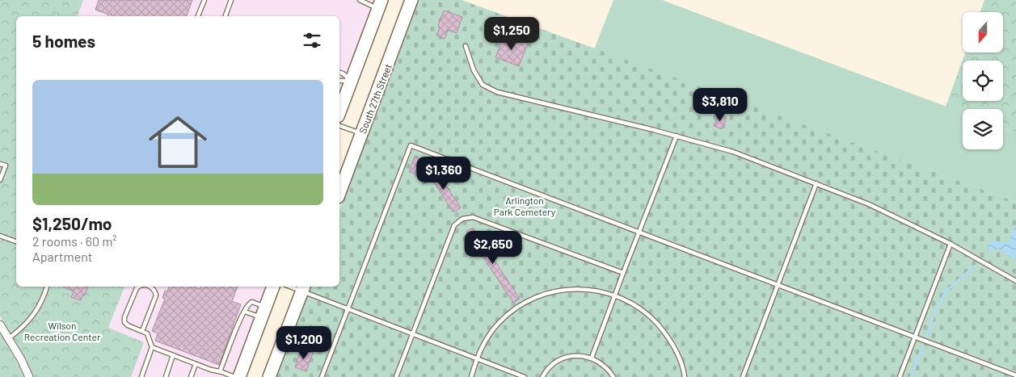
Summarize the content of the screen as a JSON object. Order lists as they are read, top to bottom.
{
  "streets": {
    "main road": ["South 27th Street"]
  },
  "parks": ["Arlington Park Cemetery", "Wilson Recreation Center"],
  "north": "bottom",
  "page": {
    "heading": "5 homes",
    "price": [
      "$1,250",
      "$3,810",
      "$1,360",
      "$2,650",
      "$1,200"
    ],
    "list": [
      {
        "name": "$1,250/mo",
        "note": "2 rooms · 60 m² · Apartment"
      }
    ]
  }
}
